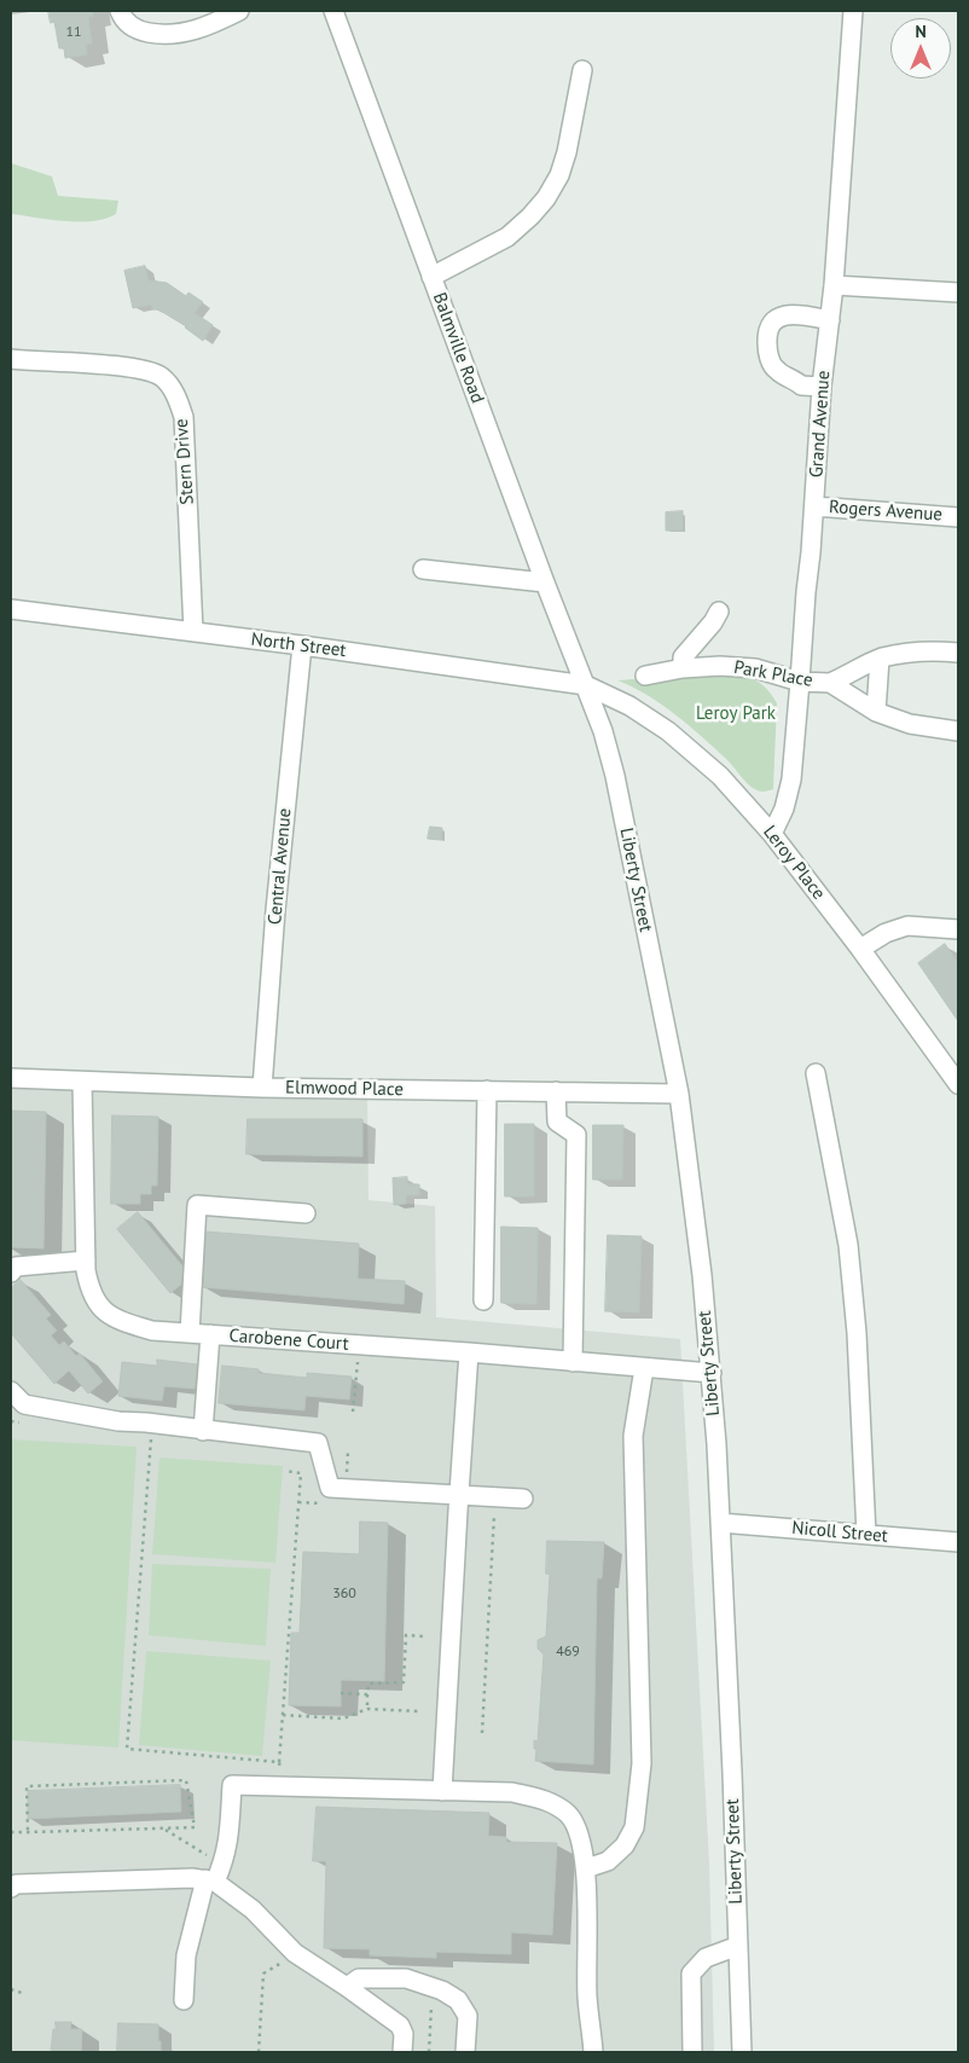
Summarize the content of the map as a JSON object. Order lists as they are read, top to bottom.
{
  "streets": {
    "street": [
      "Balmville Road",
      "Grand Avenue",
      "Stern Drive",
      "Rogers Avenue",
      "North Street",
      "Park Place",
      "Leroy Place",
      "Central Avenue",
      "Liberty Street",
      "Elmwood Place",
      "Carobene Court",
      "Nicoll Street"
    ]
  },
  "crossings": [
    ["Balmville Road", "North Street"],
    ["Balmville Road", "Leroy Place"],
    ["Balmville Road", "Liberty Street"],
    ["Grand Avenue", "Rogers Avenue"],
    ["Grand Avenue", "Park Place"],
    ["Grand Avenue", "Leroy Place"],
    ["Stern Drive", "North Street"],
    ["North Street", "Leroy Place"],
    ["North Street", "Central Avenue"],
    ["North Street", "Liberty Street"],
    ["Leroy Place", "Liberty Street"],
    ["Central Avenue", "Elmwood Place"],
    ["Liberty Street", "Elmwood Place"],
    ["Liberty Street", "Carobene Court"],
    ["Liberty Street", "Nicoll Street"],
    ["Elmwood Place", "Carobene Court"]
  ],
  "parks": ["Leroy Park"],
  "house_numbers": ["11", "360", "469"],
  "north": "top"
}
